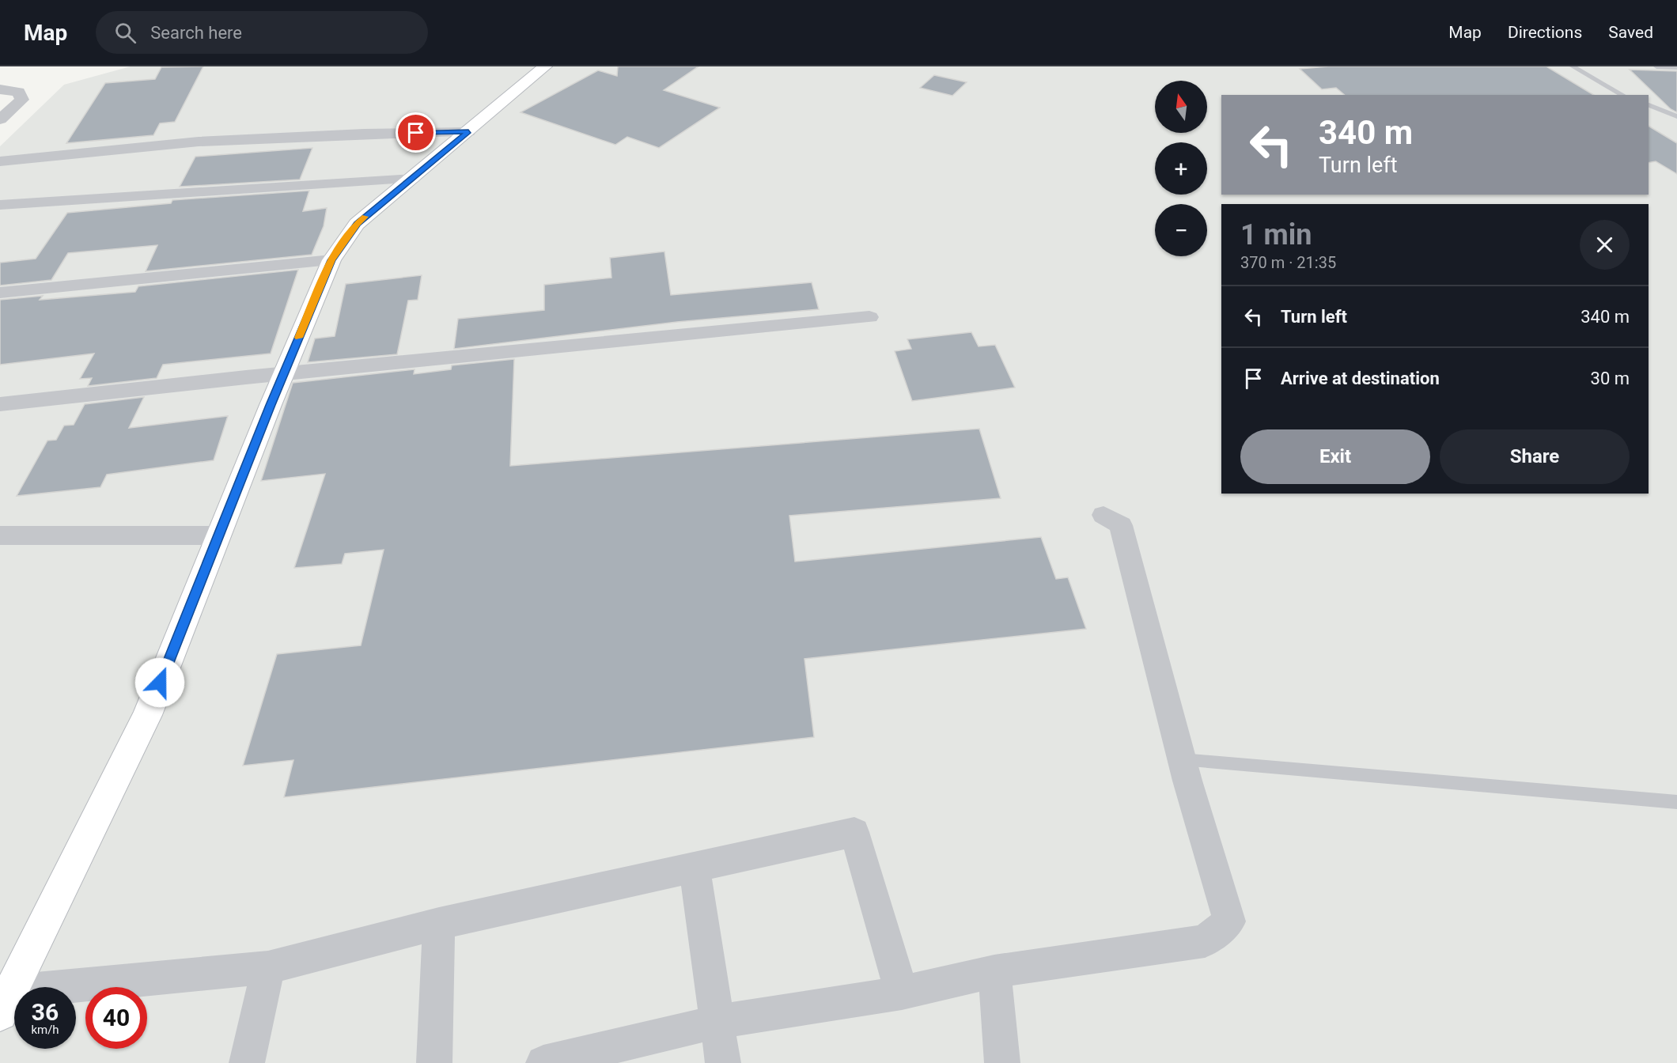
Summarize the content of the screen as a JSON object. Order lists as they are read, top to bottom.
{
  "north": "top",
  "page": {
    "header": "Map",
    "search": "Search here",
    "nav": ["Map", "Directions", "Saved"],
    "map_buttons": ["+", "−"],
    "turn": ["340 m", "Turn left"],
    "heading": ["1 min", "370 m · 21:35"],
    "list": [
      {
        "name": "Turn left",
        "value": "340 m"
      },
      {
        "name": "Arrive at destination",
        "value": "30 m"
      }
    ],
    "buttons": ["Exit", "Share"],
    "speed": "36 km/h",
    "limit": "40"
  }
}
